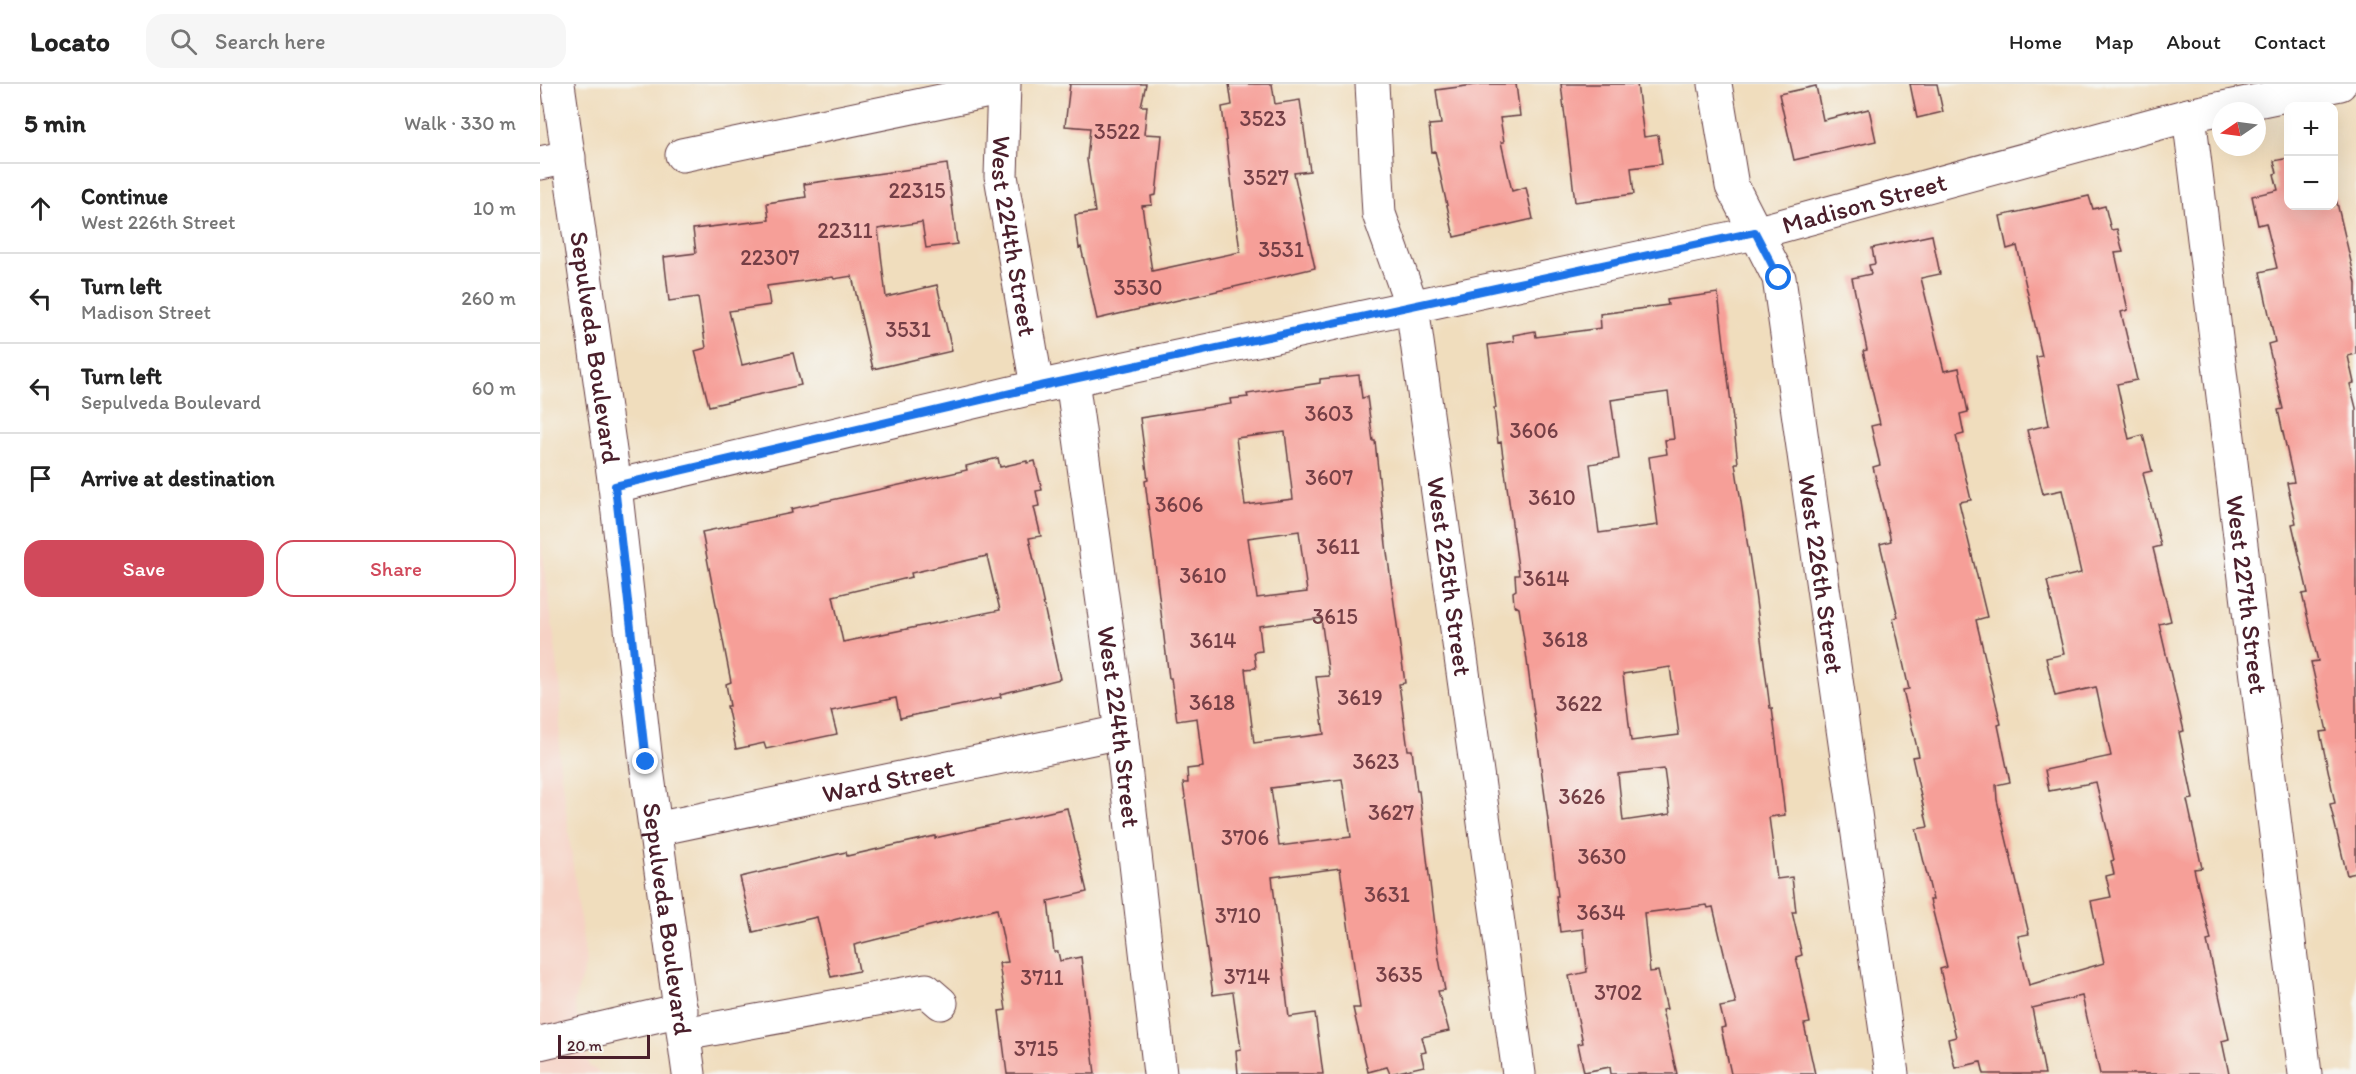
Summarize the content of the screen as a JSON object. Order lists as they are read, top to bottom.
{
  "streets": {
    "street": [
      "Madison Street",
      "West 224th Street",
      "Sepulveda Boulevard",
      "West 226th Street",
      "West 225th Street",
      "West 227th Street",
      "Ward Street"
    ]
  },
  "crossings": [
    ["Madison Street", "West 224th Street"],
    ["Madison Street", "Sepulveda Boulevard"],
    ["Madison Street", "West 226th Street"],
    ["Madison Street", "West 225th Street"],
    ["Madison Street", "West 227th Street"],
    ["West 224th Street", "Ward Street"],
    ["Sepulveda Boulevard", "Ward Street"]
  ],
  "house_numbers": [
    "3523",
    "3522",
    "3527",
    "22315",
    "22311",
    "3531",
    "22307",
    "3530",
    "3531",
    "3603",
    "3606",
    "3607",
    "3610",
    "3606",
    "3611",
    "3610",
    "3614",
    "3615",
    "3618",
    "3614",
    "3619",
    "3618",
    "3622",
    "3623",
    "3626",
    "3627",
    "3706",
    "3630",
    "3631",
    "3634",
    "3710",
    "3635",
    "3714",
    "3711",
    "3702",
    "3715"
  ],
  "scale_bar": "20 m",
  "north": "left",
  "page": {
    "header": "Locato",
    "search": "Search here",
    "nav": [
      "Home",
      "Map",
      "About",
      "Contact"
    ],
    "heading": ["5 min", "Walk · 330 m"],
    "map_buttons": ["+", "−"],
    "list": [
      ["Continue", "West 226th Street", "10 m"],
      ["Turn left", "Madison Street", "260 m"],
      ["Turn left", "Sepulveda Boulevard", "60 m"],
      "Arrive at destination"
    ],
    "buttons": ["Save", "Share"],
    "scale": "20 m"
  }
}
